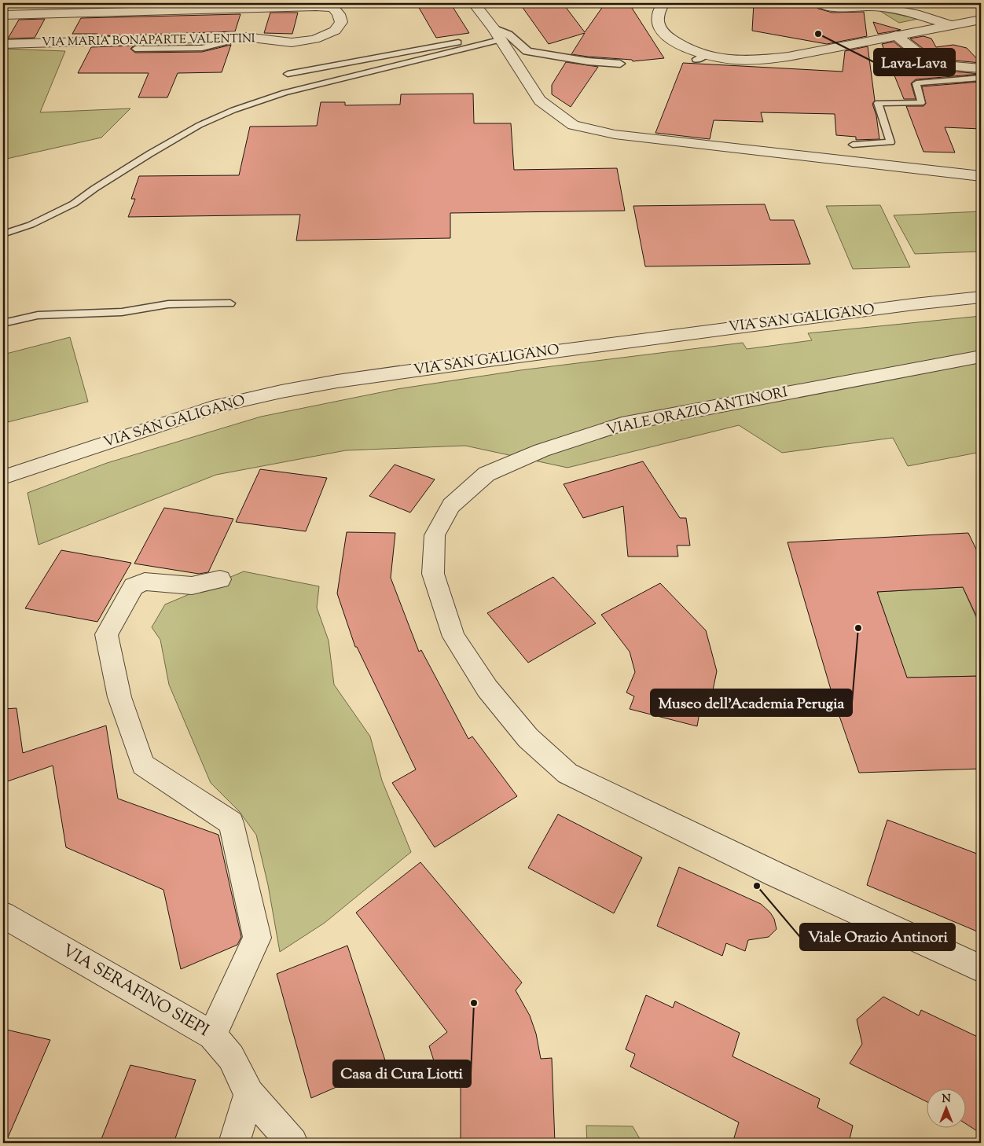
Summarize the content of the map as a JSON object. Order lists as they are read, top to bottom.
{
  "streets": {
    "street": [
      "VIA MARIA BONAPARTE VALENTINI",
      "VIA SAN GALIGANO",
      "VIALE ORAZIO ANTINORI",
      "VIA SERAFINO SIEPI"
    ]
  },
  "places": [
    "Lava-Lava",
    "Museo dell'Academia Perugia",
    "Viale Orazio Antinori",
    "Casa di Cura Liotti"
  ],
  "north": "top"
}
